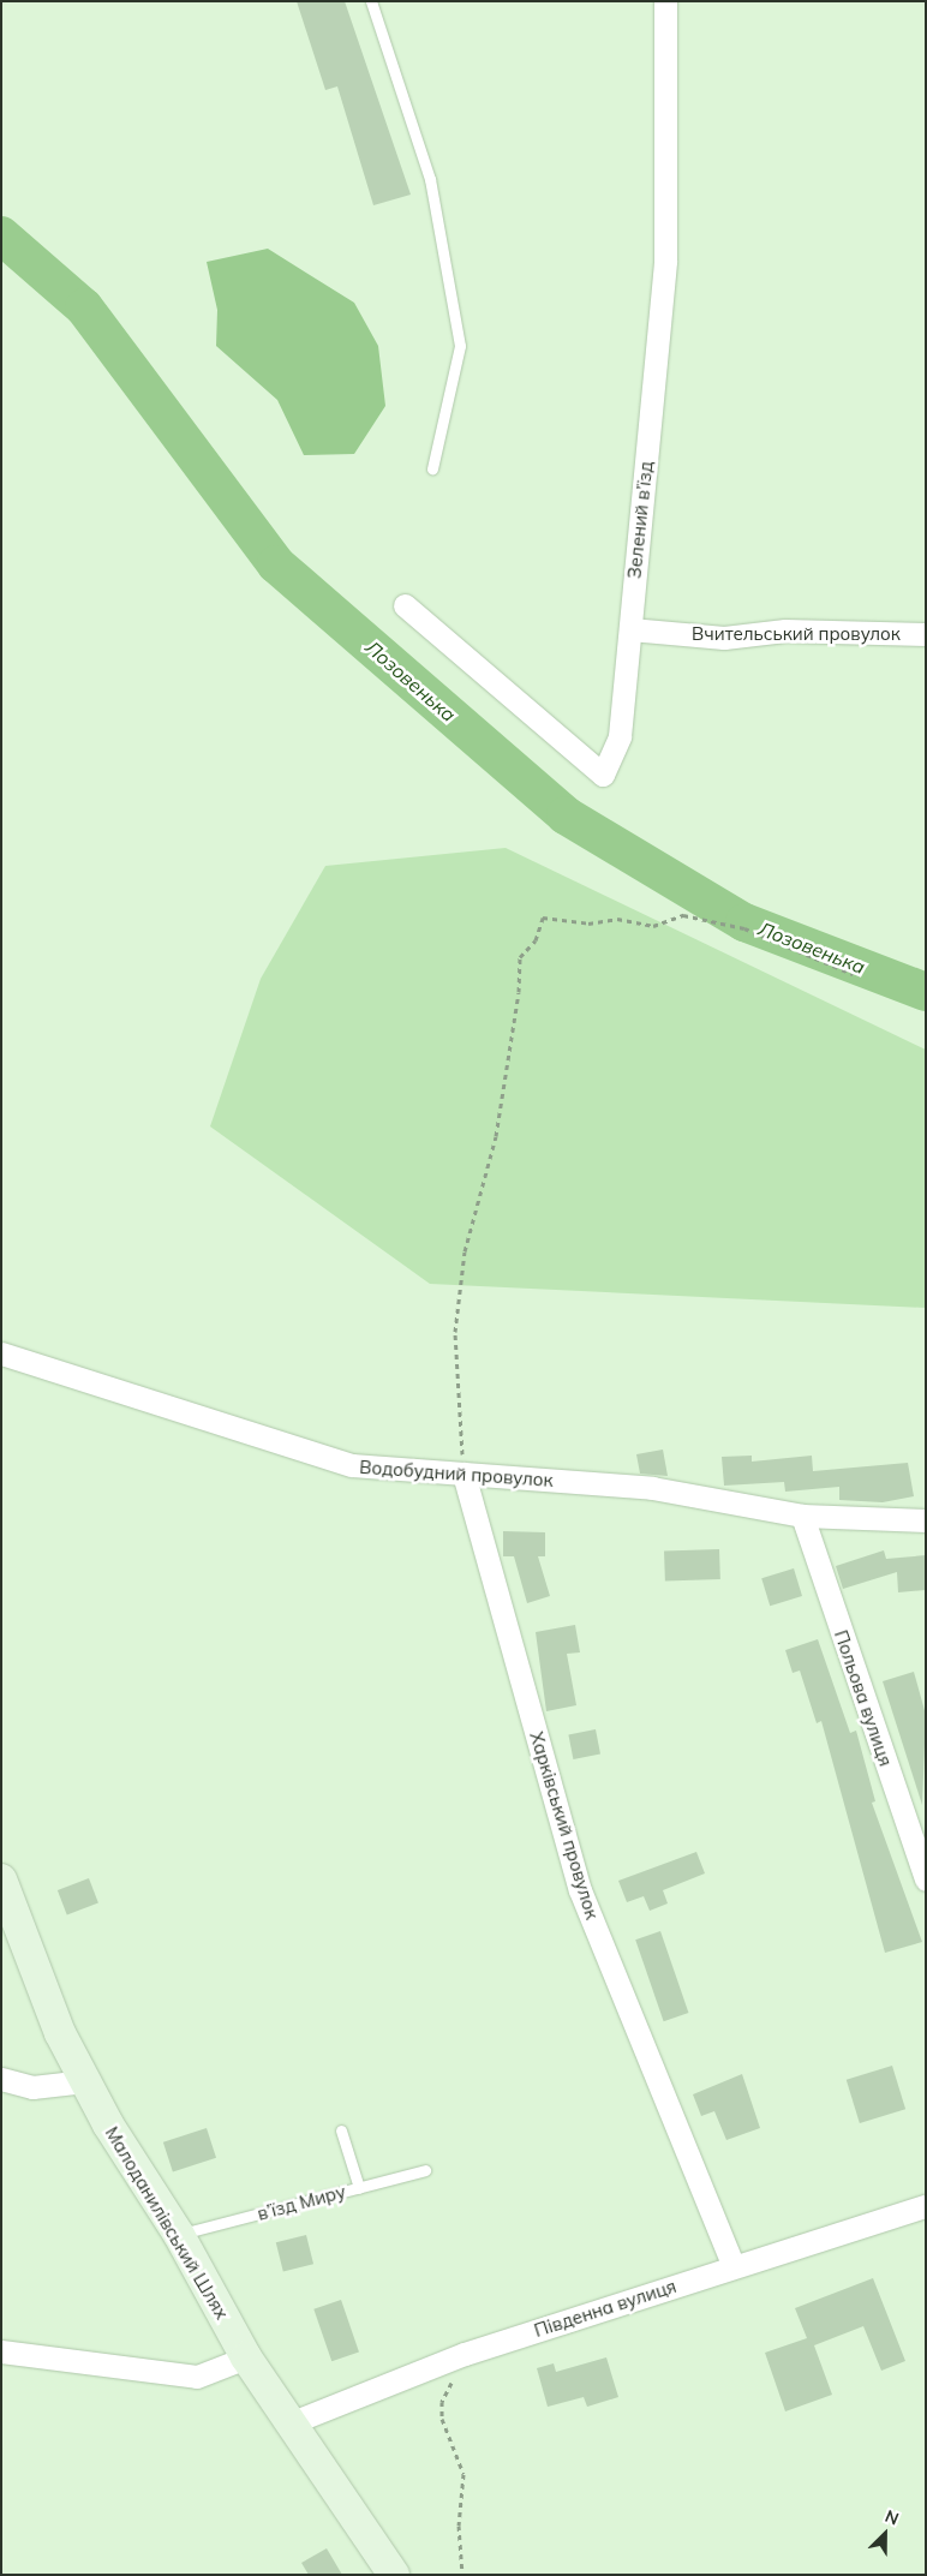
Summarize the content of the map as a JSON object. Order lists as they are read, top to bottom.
{
  "streets": {
    "main road": ["Малоданилівський Шлях"],
    "street": [
      "Зелений в’їзд",
      "Вчительський провулок",
      "Водобудний провулок",
      "Польова вулиця",
      "Харківський провулок",
      "Південна вулиця"
    ],
    "lane": ["в’їзд Миру"]
  },
  "crossings": [
    ["Зелений в’їзд", "Вчительський провулок"],
    ["Водобудний провулок", "Польова вулиця"],
    ["Водобудний провулок", "Харківський провулок"],
    ["Харківський провулок", "Південна вулиця"],
    ["в’їзд Миру", "Малоданилівський Шлях"],
    ["Малоданилівський Шлях", "Південна вулиця"]
  ],
  "water": ["Лозовенька"],
  "north": "top right"
}
